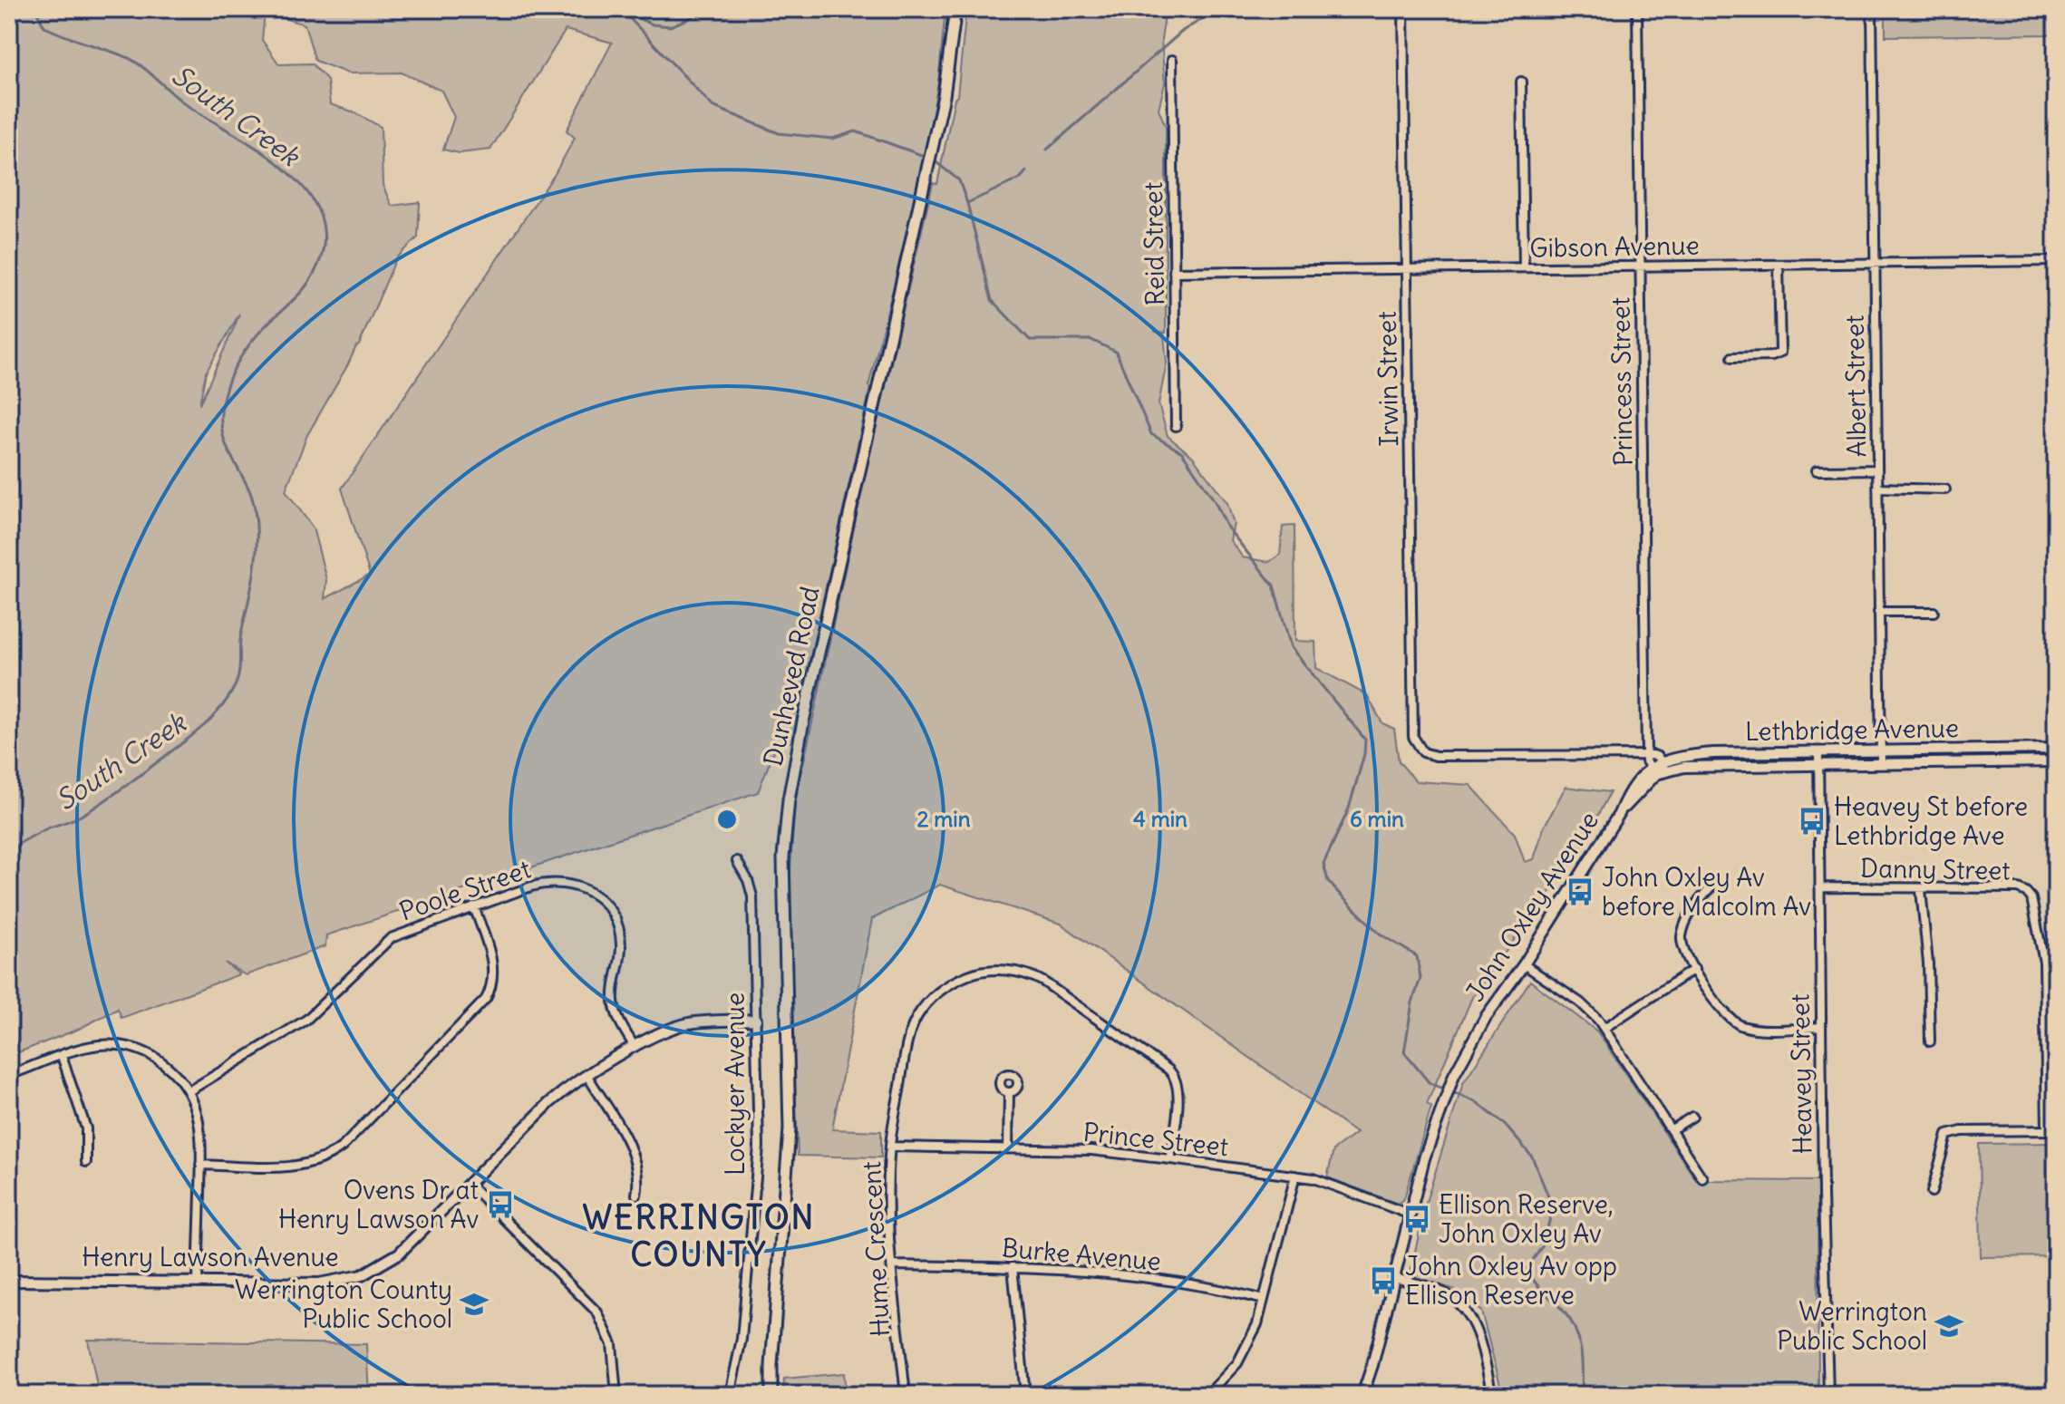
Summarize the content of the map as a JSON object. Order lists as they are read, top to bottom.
{
  "streets": {
    "main road": ["Dunheved Road"],
    "street": [
      "Reid Street",
      "Gibson Avenue",
      "Irwin Street",
      "Princess Street",
      "Albert Street",
      "Lethbridge Avenue",
      "Danny Street",
      "Poole Street",
      "John Oxley Avenue",
      "Heavey Street",
      "Lockyer Avenue",
      "Prince Street",
      "Hume Crescent",
      "Burke Avenue",
      "Henry Lawson Avenue"
    ]
  },
  "crossings": [
    ["Reid Street", "Gibson Avenue"],
    ["Gibson Avenue", "Irwin Street"],
    ["Gibson Avenue", "Princess Street"],
    ["Gibson Avenue", "Albert Street"],
    ["Irwin Street", "Princess Street"],
    ["Princess Street", "Lethbridge Avenue"],
    ["Princess Street", "John Oxley Avenue"],
    ["Albert Street", "Lethbridge Avenue"],
    ["Lethbridge Avenue", "John Oxley Avenue"],
    ["Lethbridge Avenue", "Heavey Street"],
    ["Danny Street", "Heavey Street"],
    ["Poole Street", "Henry Lawson Avenue"],
    ["John Oxley Avenue", "Prince Street"],
    ["Lockyer Avenue", "Henry Lawson Avenue"],
    ["Prince Street", "Hume Crescent"],
    ["Hume Crescent", "Burke Avenue"]
  ],
  "districts": ["WERRINGTON COUNTY"],
  "water": ["South Creek"],
  "places": {
    "bus stop": [
      "Heavey St before Lethbridge Ave",
      "John Oxley Av before Malcolm Av",
      "Ovens Dr at Henry Lawson Av",
      "Ellison Reserve, John Oxley Av",
      "John Oxley Av opp Ellison Reserve"
    ],
    "school or university": ["Werrington County Public School", "Werrington Public School"]
  },
  "rings": ["2 min", "4 min", "6 min"]
}
